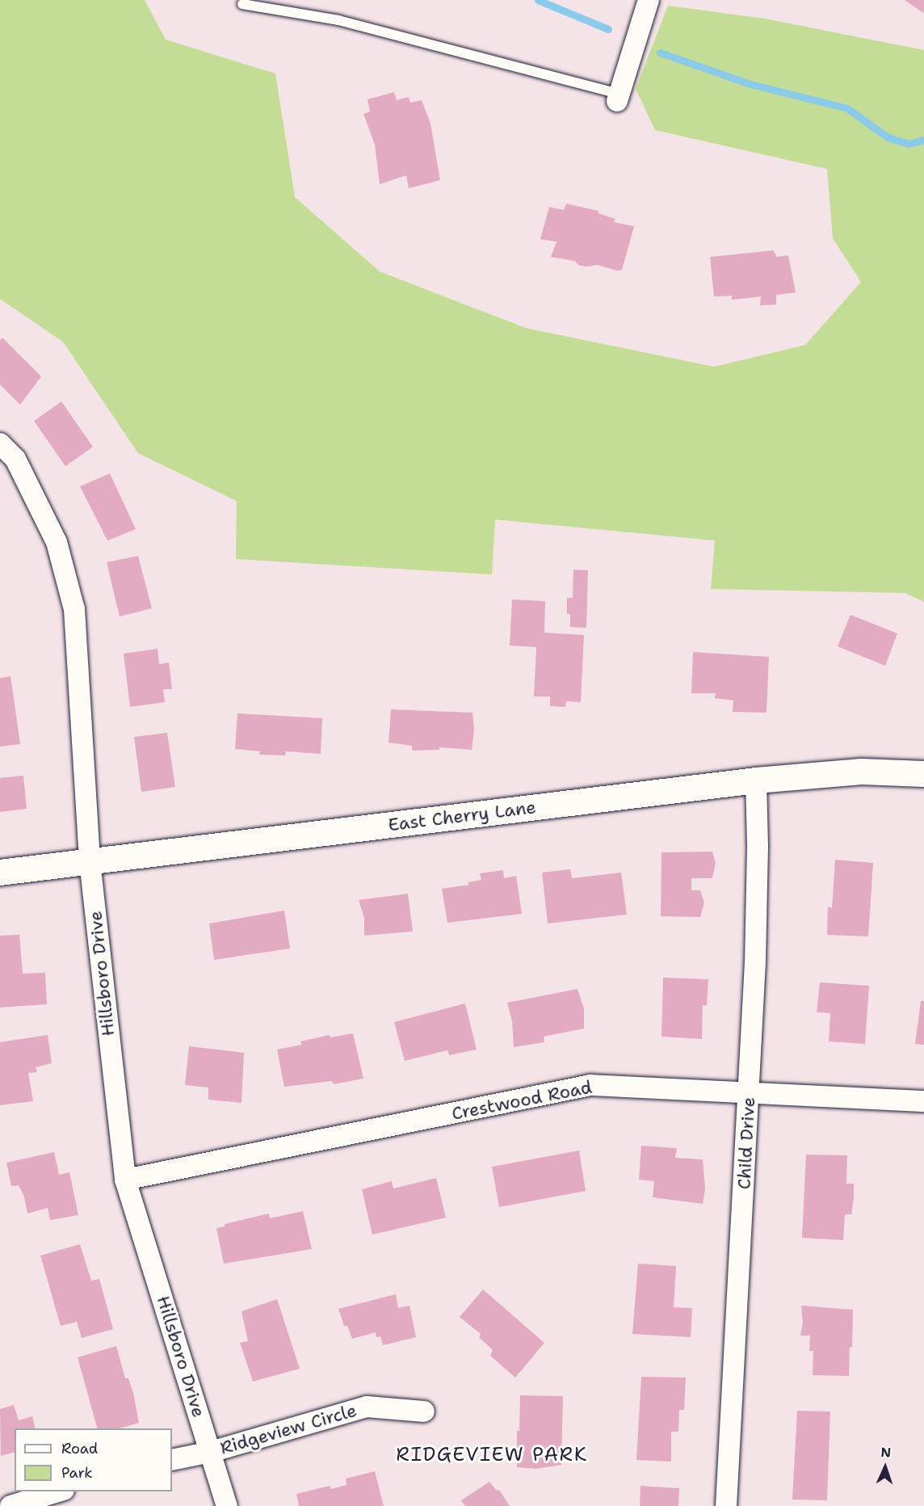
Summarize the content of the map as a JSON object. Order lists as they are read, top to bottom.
{
  "streets": {
    "street": [
      "East Cherry Lane",
      "Hillsboro Drive",
      "Crestwood Road",
      "Child Drive",
      "Ridgeview Circle"
    ]
  },
  "crossings": [
    ["East Cherry Lane", "Hillsboro Drive"],
    ["East Cherry Lane", "Child Drive"],
    ["Hillsboro Drive", "Crestwood Road"],
    ["Hillsboro Drive", "Ridgeview Circle"],
    ["Crestwood Road", "Child Drive"]
  ],
  "districts": ["RIDGEVIEW PARK"],
  "legend": ["Road", "Park"],
  "north": "top"
}
